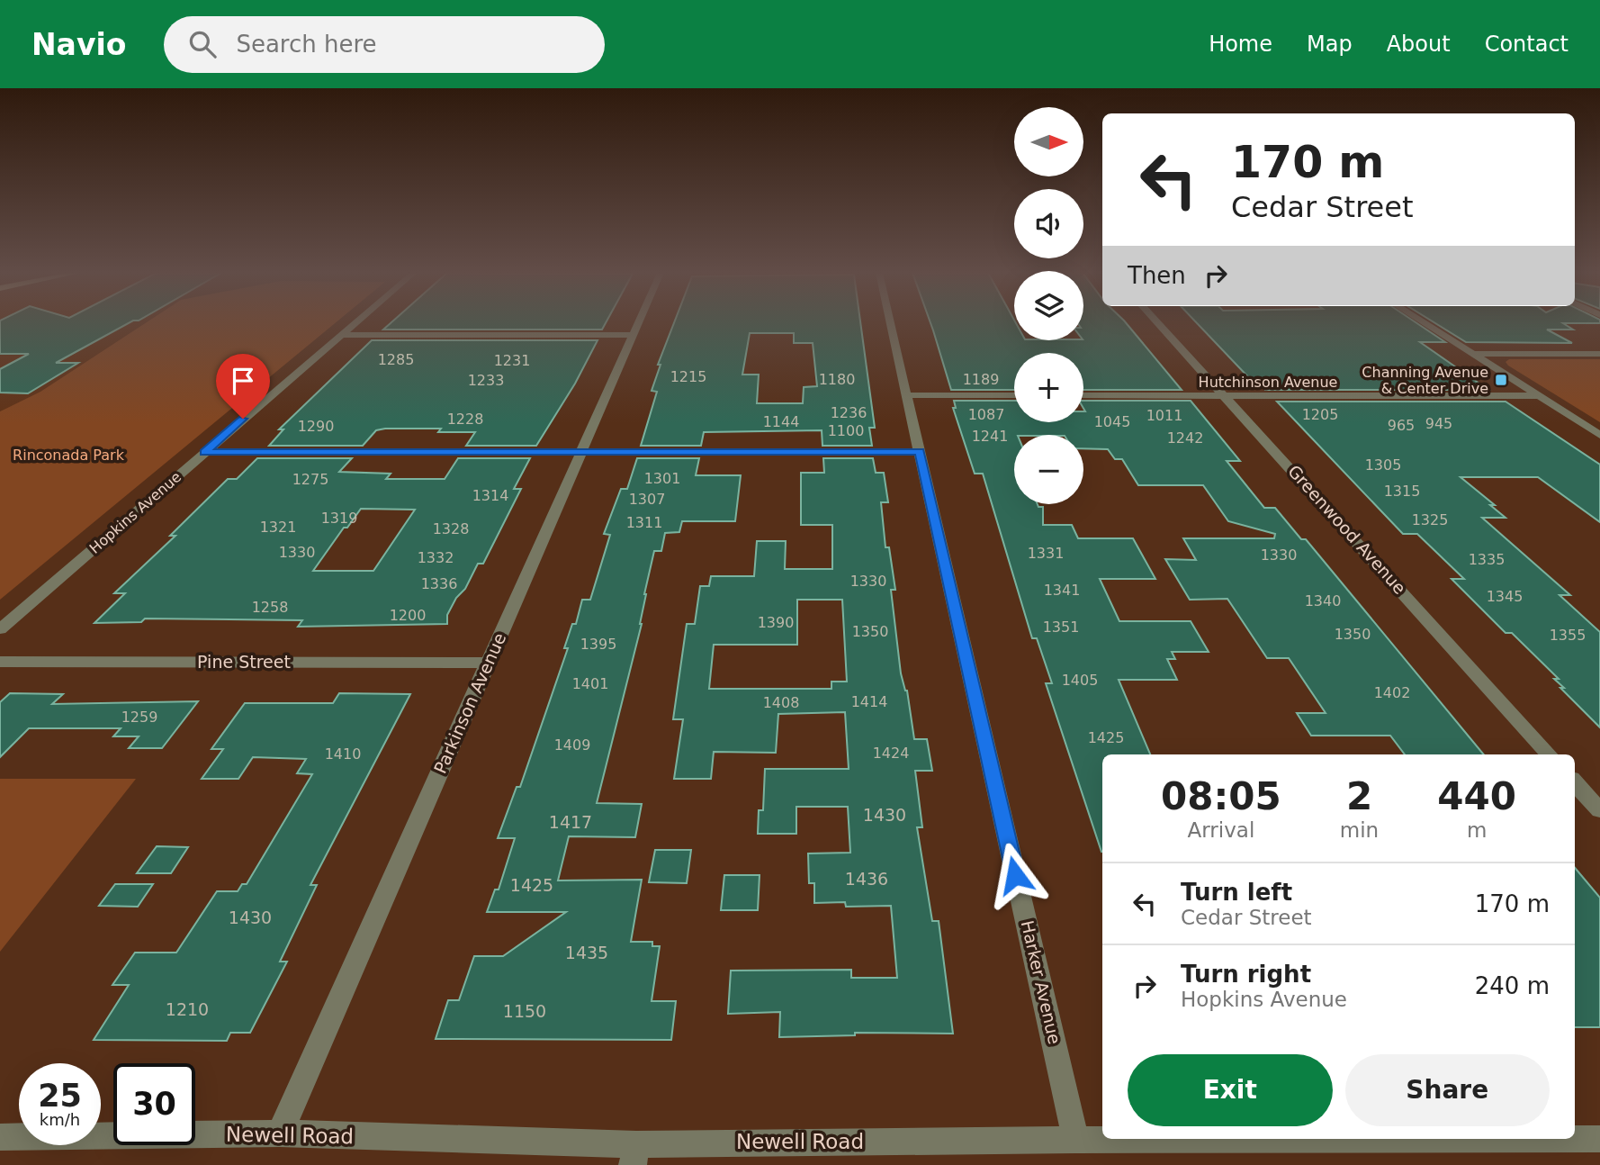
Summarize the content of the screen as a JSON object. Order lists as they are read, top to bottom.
{
  "streets": {
    "street": [
      "Hutchinson Avenue",
      "Hopkins Avenue",
      "Greenwood Avenue",
      "Pine Street",
      "Parkinson Avenue",
      "Harker Avenue",
      "Newell Road"
    ]
  },
  "crossings": [
    ["Hutchinson Avenue", "Greenwood Avenue"],
    ["Pine Street", "Parkinson Avenue"],
    ["Parkinson Avenue", "Newell Road"],
    ["Harker Avenue", "Newell Road"]
  ],
  "parks": ["Rinconada Park"],
  "places": {
    "transit": ["Channing Avenue & Center Drive"]
  },
  "house_numbers": [
    "1285",
    "1231",
    "1215",
    "1180",
    "1189",
    "1233",
    "1236",
    "1087",
    "1205",
    "1011",
    "1228",
    "1144",
    "1045",
    "945",
    "965",
    "1290",
    "1100",
    "1241",
    "1242",
    "1305",
    "1301",
    "1275",
    "1315",
    "1314",
    "1307",
    "1319",
    "1325",
    "1311",
    "1321",
    "1328",
    "1330",
    "1331",
    "1330",
    "1332",
    "1335",
    "1330",
    "1336",
    "1341",
    "1345",
    "1340",
    "1258",
    "1200",
    "1390",
    "1351",
    "1350",
    "1350",
    "1355",
    "1395",
    "1405",
    "1401",
    "1402",
    "1414",
    "1408",
    "1259",
    "1425",
    "1409",
    "1424",
    "1410",
    "1430",
    "1417",
    "1436",
    "1425",
    "1430",
    "1435",
    "1210",
    "1150"
  ],
  "north": "right",
  "page": {
    "header": "Navio",
    "search": "Search here",
    "nav": [
      "Home",
      "Map",
      "About",
      "Contact"
    ],
    "map_buttons": ["+", "−"],
    "turn": ["170 m", "Cedar Street"],
    "then": "Then",
    "eta": [
      "08:05",
      "Arrival",
      "2",
      "min",
      "440",
      "m"
    ],
    "list": [
      {
        "name": "Turn left",
        "note": "Cedar Street",
        "value": "170 m"
      },
      {
        "name": "Turn right",
        "note": "Hopkins Avenue",
        "value": "240 m"
      }
    ],
    "buttons": ["Exit", "Share"],
    "speed": "25 km/h",
    "limit": "30"
  }
}
